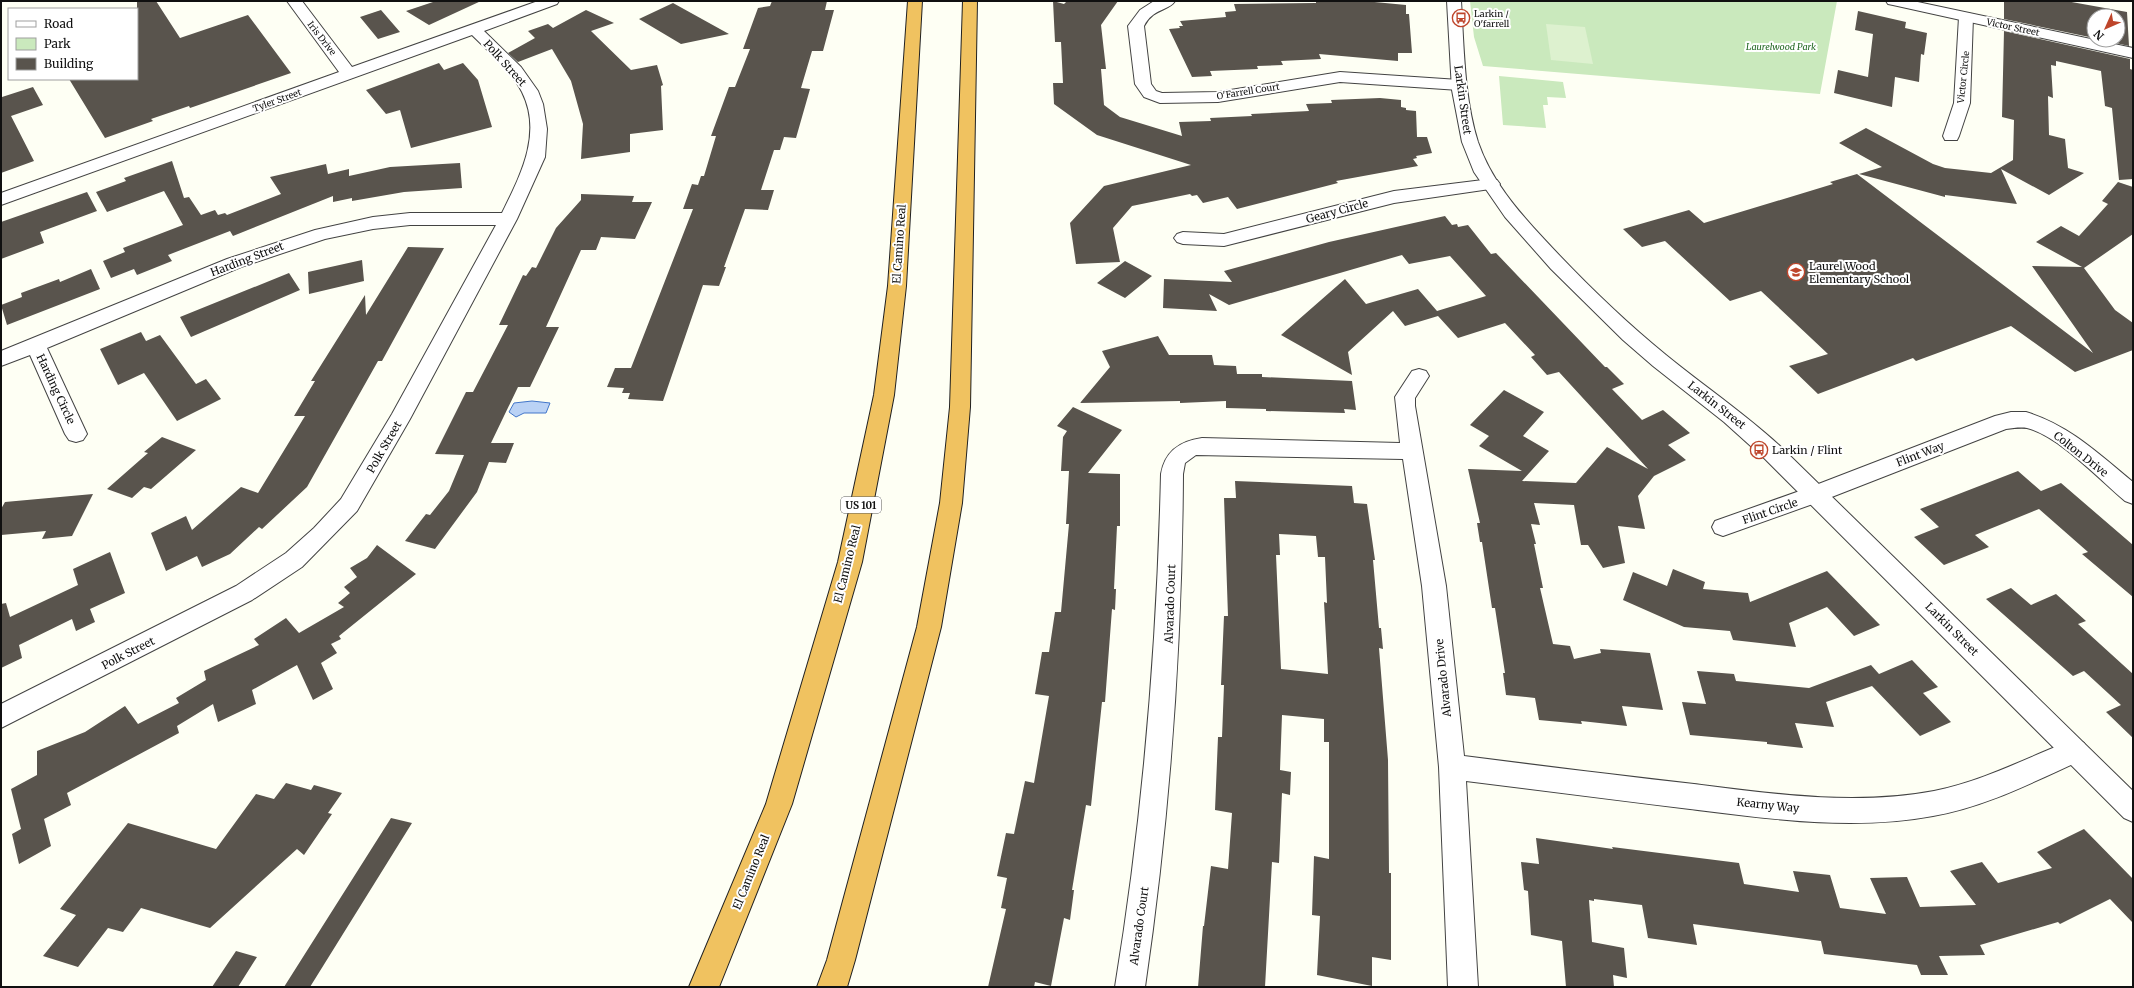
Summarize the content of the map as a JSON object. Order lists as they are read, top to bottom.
{
  "streets": {
    "highway": ["El Camino Real", "US 101"],
    "street": [
      "Victor Street",
      "Iris Drive",
      "Polk Street",
      "Victor Circle",
      "O'Farrell Court",
      "Tyler Street",
      "Larkin Street",
      "Geary Circle",
      "Harding Street",
      "Harding Circle",
      "Flint Way",
      "Colton Drive",
      "Flint Circle",
      "Alvarado Court",
      "Alvarado Drive",
      "Kearny Way"
    ]
  },
  "crossings": [
    ["Victor Street", "Victor Circle"],
    ["Iris Drive", "Tyler Street"],
    ["Polk Street", "Tyler Street"],
    ["Polk Street", "Harding Street"],
    ["O'Farrell Court", "Larkin Street"],
    ["Larkin Street", "Geary Circle"],
    ["Larkin Street", "Flint Way"],
    ["Larkin Street", "Flint Circle"],
    ["Larkin Street", "Kearny Way"],
    ["Harding Street", "Harding Circle"],
    ["Flint Way", "Colton Drive"],
    ["Flint Way", "Flint Circle"],
    ["Alvarado Court", "Alvarado Drive"],
    ["Alvarado Drive", "Kearny Way"]
  ],
  "parks": ["Laurelwood Park"],
  "places": {
    "bus stop": ["Larkin / O'farrell", "Larkin / Flint"],
    "school or university": ["Laurel Wood Elementary School"]
  },
  "legend": ["Road", "Park", "Building"],
  "north": "bottom left"
}
